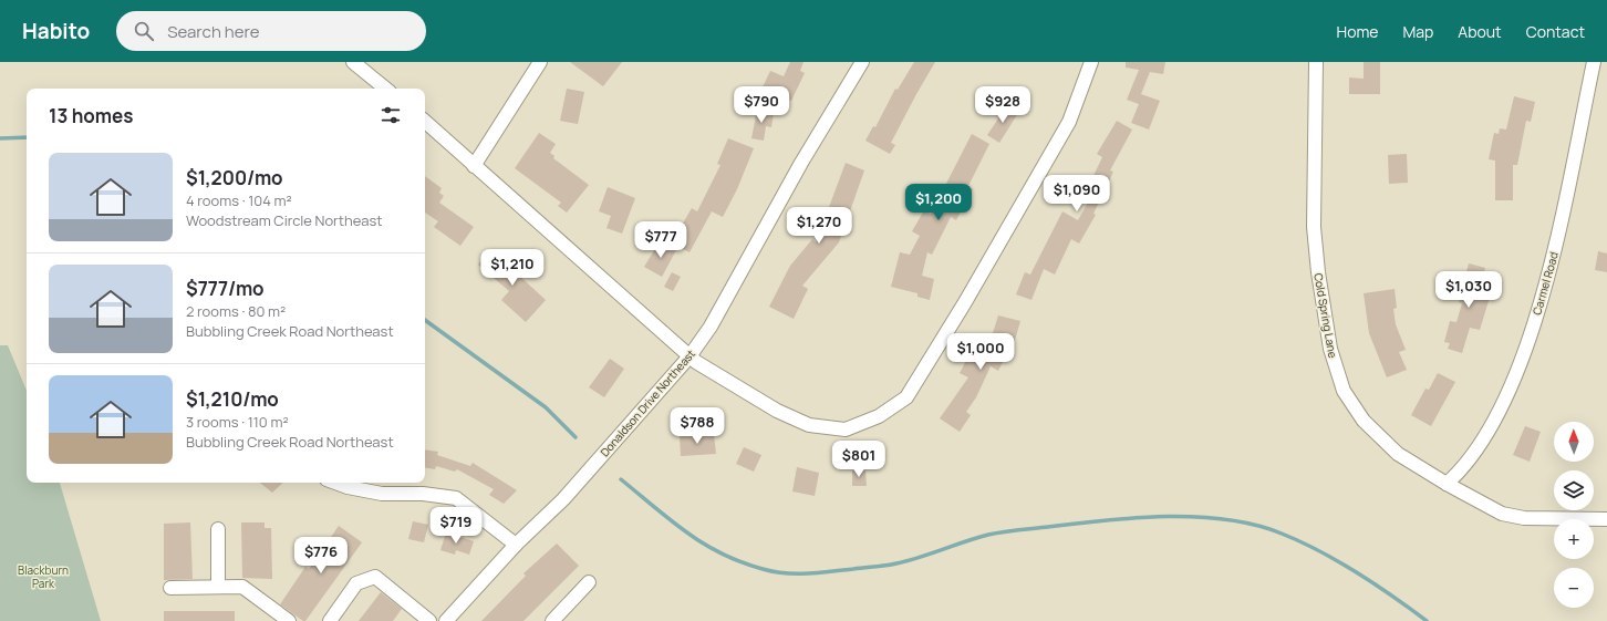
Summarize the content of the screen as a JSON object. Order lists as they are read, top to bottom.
{
  "streets": {
    "street": ["Carmel Road", "Cold Spring Lane", "Donaldson Drive Northeast"]
  },
  "crossings": [
    ["Carmel Road", "Cold Spring Lane"]
  ],
  "parks": ["Blackburn Park"],
  "north": "top",
  "page": {
    "header": "Habito",
    "search": "Search here",
    "nav": [
      "Home",
      "Map",
      "About",
      "Contact"
    ],
    "price": [
      "$790",
      "$928",
      "$1,090",
      "$1,200",
      "$1,270",
      "$777",
      "$1,210",
      "$1,030",
      "$1,000",
      "$788",
      "$801",
      "$719",
      "$776"
    ],
    "heading": "13 homes",
    "list": [
      {
        "name": "$1,200/mo",
        "note": "4 rooms · 104 m² · Woodstream Circle Northeast"
      },
      {
        "name": "$777/mo",
        "note": "2 rooms · 80 m² · Bubbling Creek Road Northeast"
      },
      {
        "name": "$1,210/mo",
        "note": "3 rooms · 110 m² · Bubbling Creek Road Northeast"
      }
    ],
    "map_buttons": ["+", "−"]
  }
}
